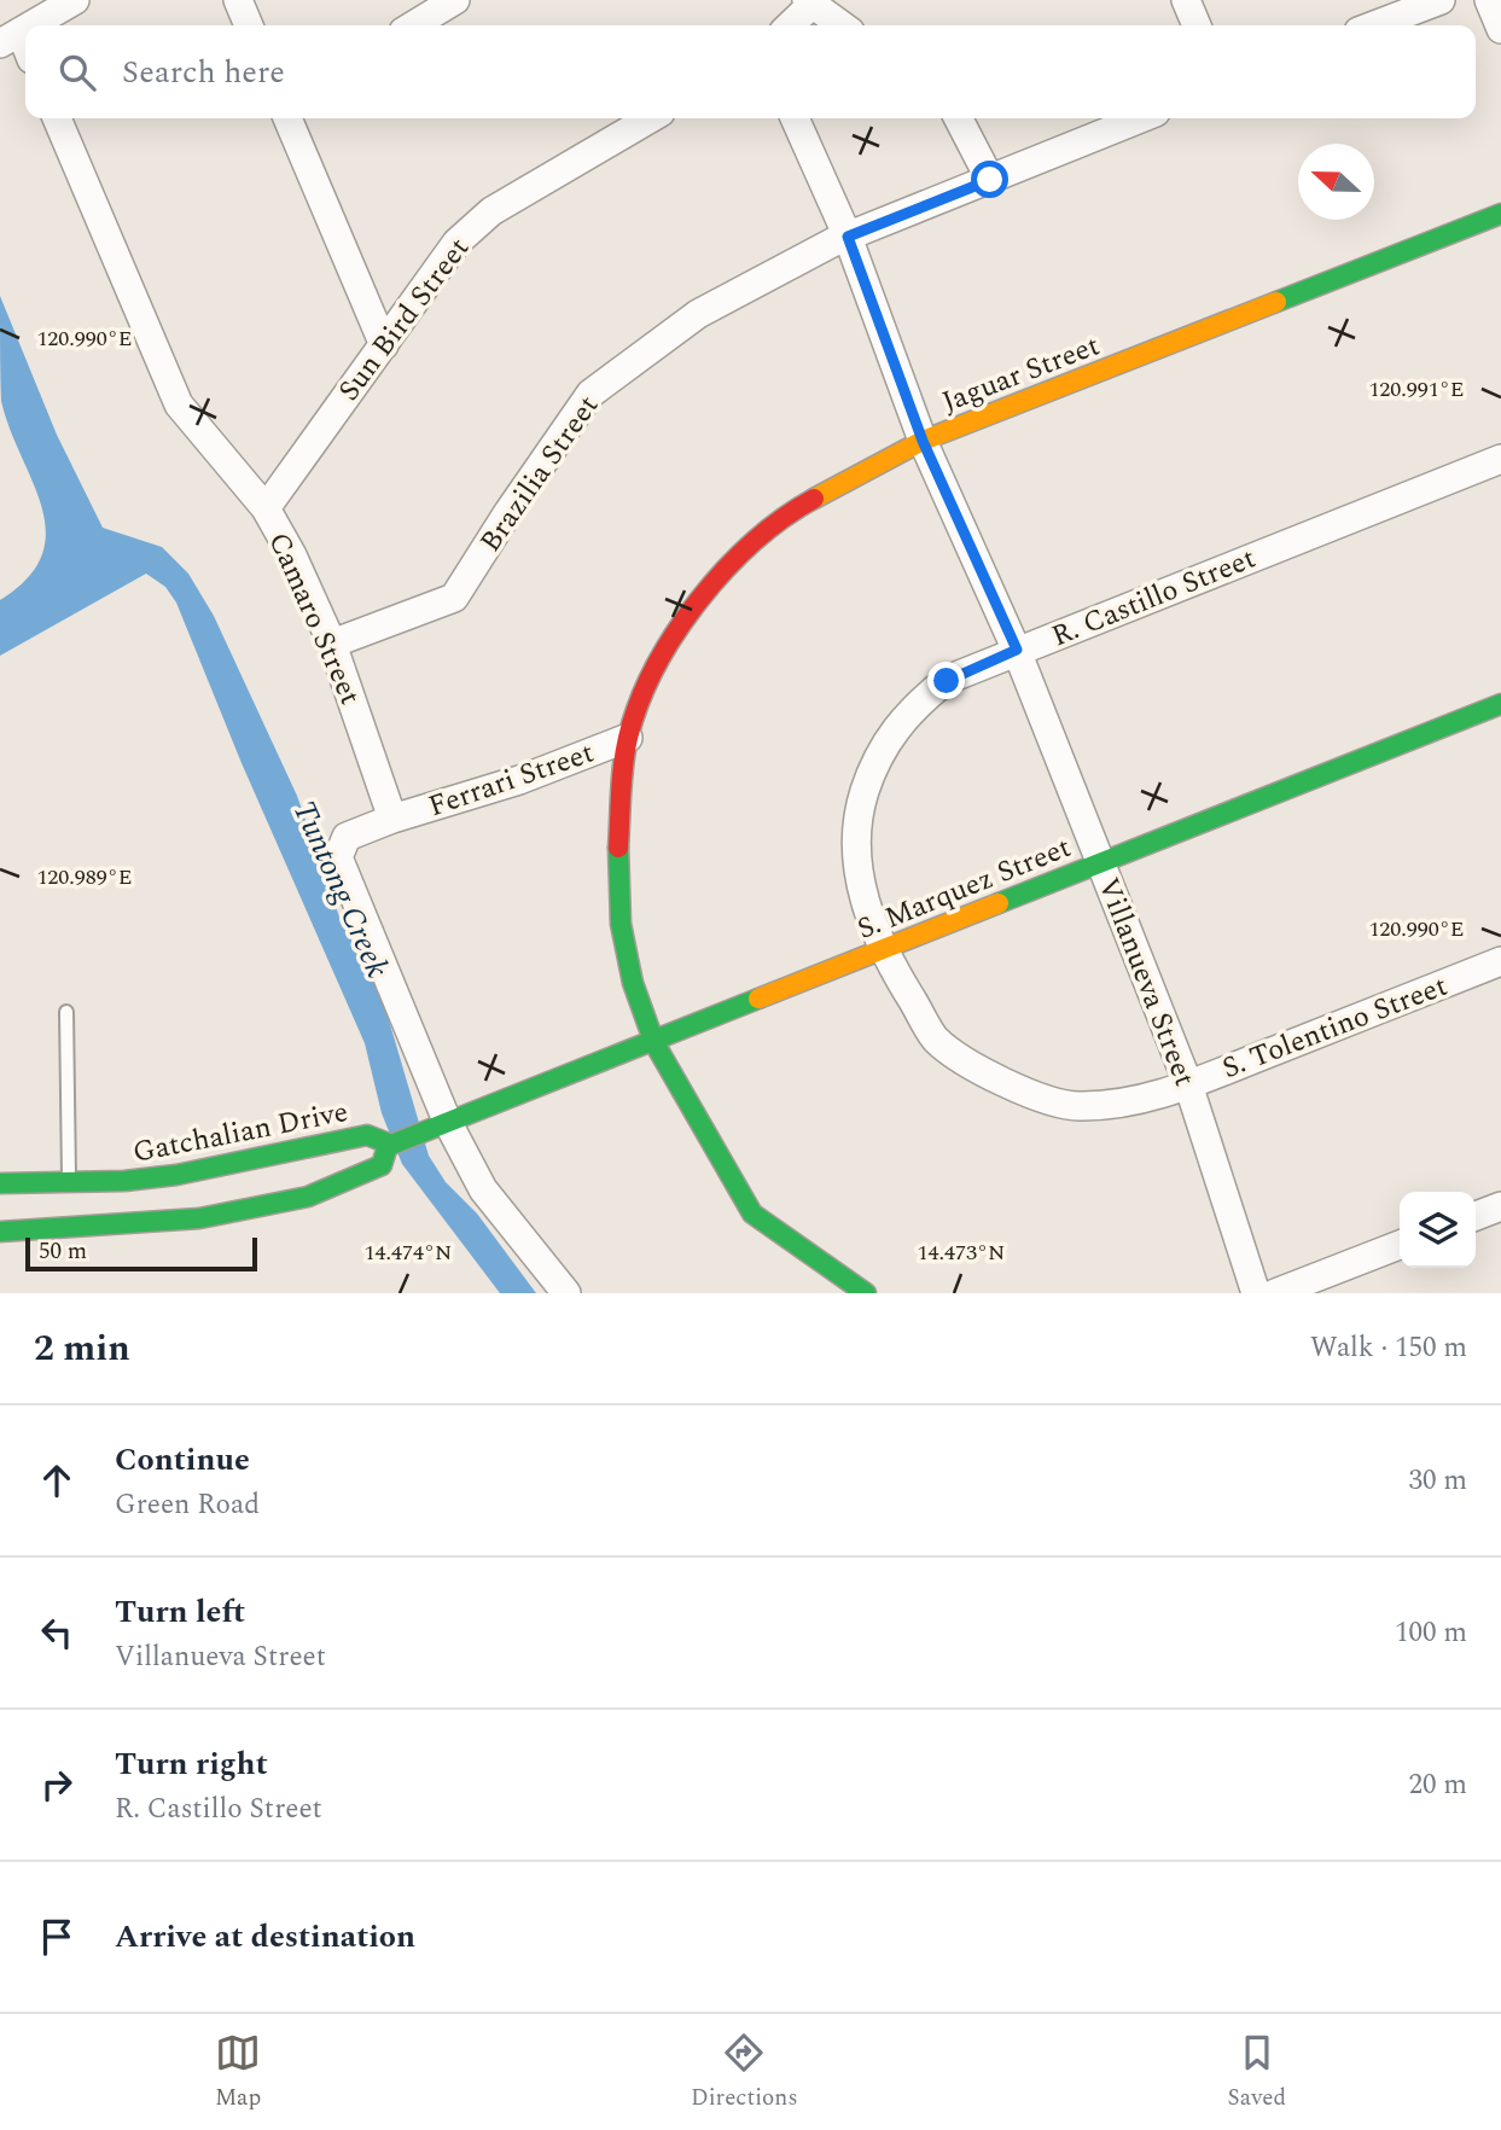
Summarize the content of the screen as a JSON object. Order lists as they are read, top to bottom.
{
  "streets": {
    "street": [
      "Sun Bird Street",
      "Jaguar Street",
      "Brazilia Street",
      "R. Castillo Street",
      "Camaro Street",
      "Ferrari Street",
      "S. Marquez Street",
      "Villanueva Street",
      "S. Tolentino Street",
      "Gatchalian Drive"
    ]
  },
  "crossings": [
    ["Sun Bird Street", "Camaro Street"],
    ["Jaguar Street", "Ferrari Street"],
    ["Jaguar Street", "S. Marquez Street"],
    ["Jaguar Street", "Villanueva Street"],
    ["Brazilia Street", "Camaro Street"],
    ["Brazilia Street", "Villanueva Street"],
    ["R. Castillo Street", "S. Marquez Street"],
    ["R. Castillo Street", "Villanueva Street"],
    ["R. Castillo Street", "S. Tolentino Street"],
    ["Camaro Street", "Ferrari Street"],
    ["S. Marquez Street", "Villanueva Street"],
    ["S. Marquez Street", "S. Tolentino Street"],
    ["S. Marquez Street", "Gatchalian Drive"],
    ["Villanueva Street", "S. Tolentino Street"]
  ],
  "water": ["Tuntong Creek"],
  "scale_bar": "50 m",
  "north": "left",
  "page": {
    "search": "Search here",
    "scale": "50 m",
    "heading": ["2 min", "Walk · 150 m"],
    "list": [
      ["Continue", "Green Road", "30 m"],
      ["Turn left", "Villanueva Street", "100 m"],
      ["Turn right", "R. Castillo Street", "20 m"],
      "Arrive at destination"
    ],
    "nav": ["Map", "Directions", "Saved"]
  },
  "coordinates": [
    "120.990°E",
    "120.991°E",
    "120.989°E",
    "14.474°N",
    "14.473°N"
  ]
}
